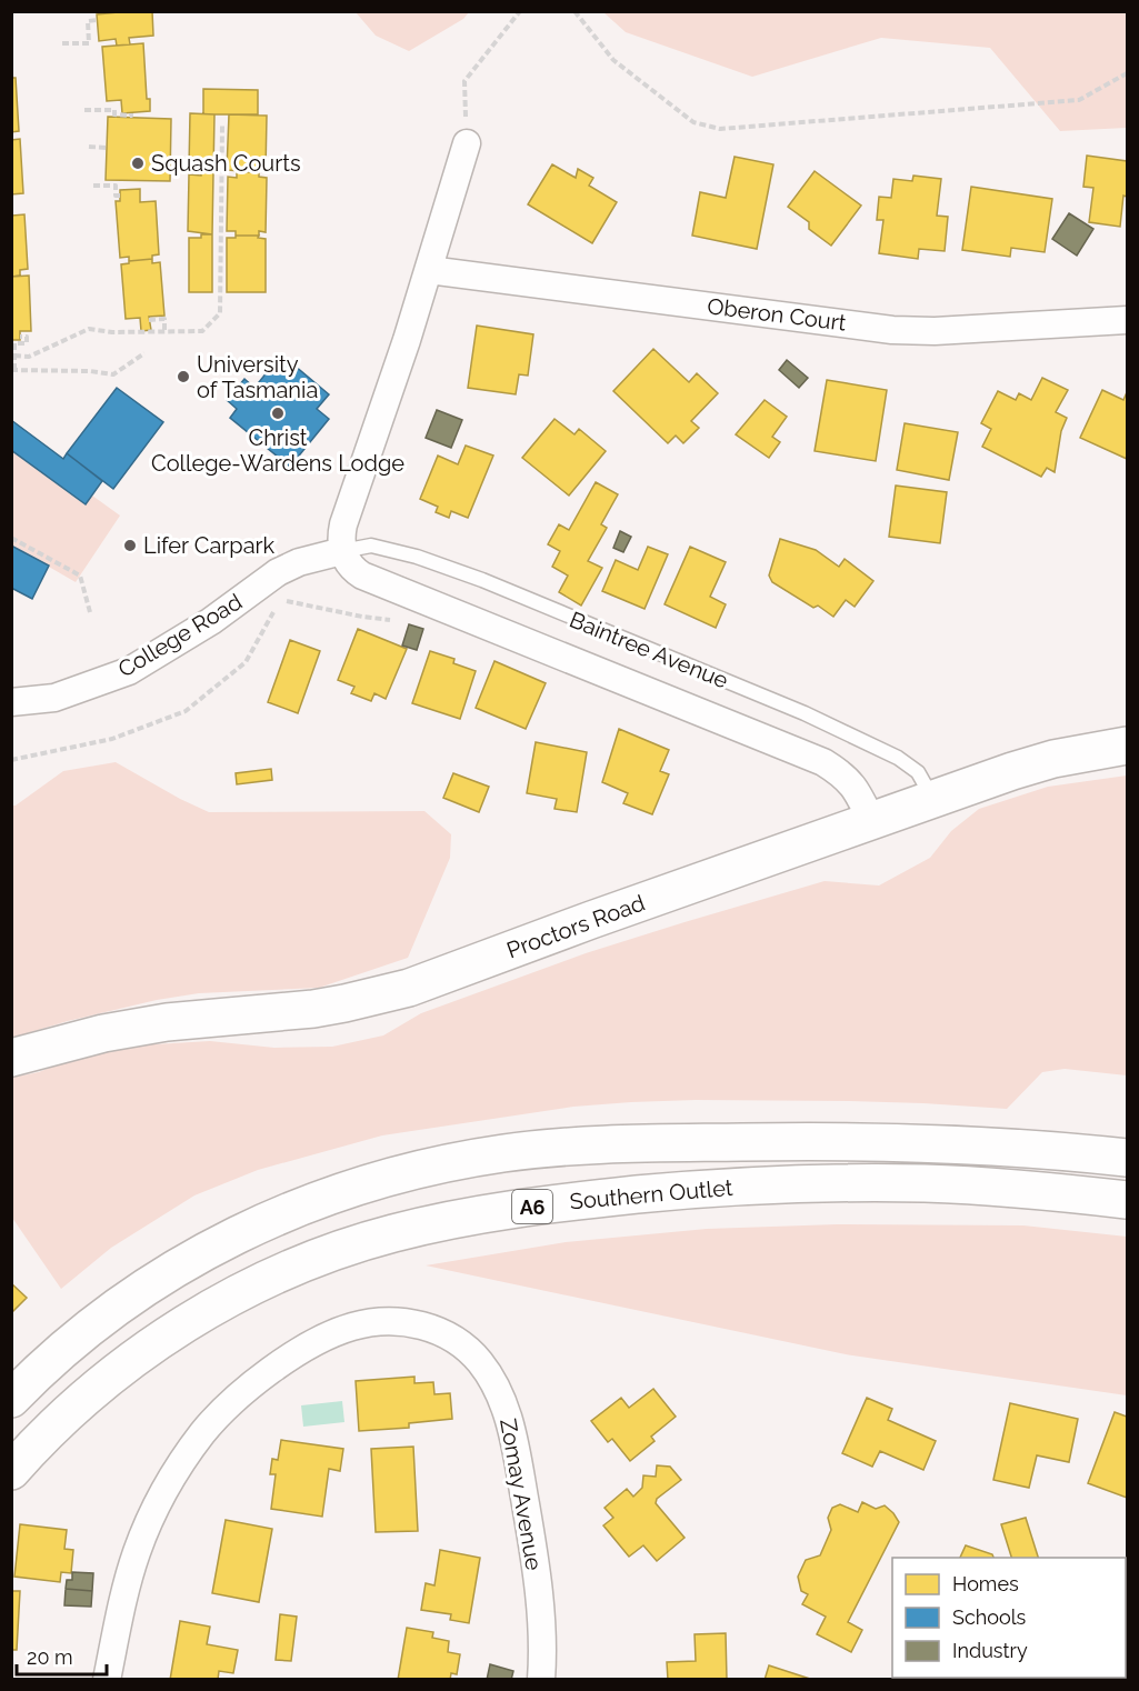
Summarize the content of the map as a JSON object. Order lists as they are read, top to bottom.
{
  "streets": {
    "main road": ["Proctors Road", "Southern Outlet", "A6"],
    "street": [
      "Oberon Court",
      "College Road",
      "Baintree Avenue",
      "Zomay Avenue"
    ]
  },
  "crossings": [
    ["College Road", "Baintree Avenue"],
    ["Baintree Avenue", "Proctors Road"]
  ],
  "places": [
    "Squash Courts",
    "University of Tasmania",
    "Christ College-Wardens Lodge",
    "Lifer Carpark"
  ],
  "legend": ["Homes", "Schools", "Industry"],
  "scale_bar": "20 m"
}
